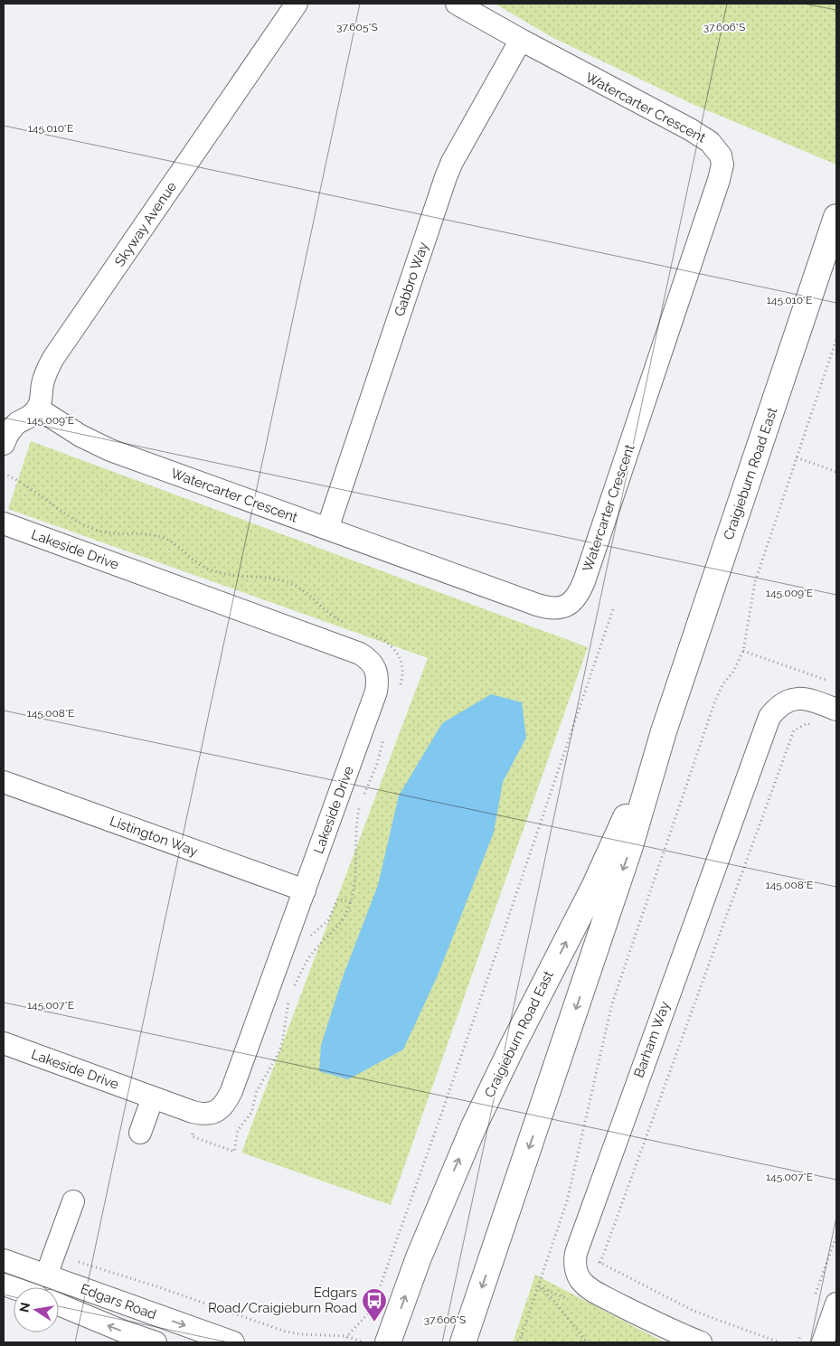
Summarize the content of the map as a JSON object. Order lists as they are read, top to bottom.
{
  "streets": {
    "main road": ["Craigieburn Road East"],
    "street": [
      "Watercarter Crescent",
      "Skyway Avenue",
      "Gabbro Way",
      "Lakeside Drive",
      "Listington Way",
      "Barham Way",
      "Edgars Road"
    ]
  },
  "crossings": [
    ["Watercarter Crescent", "Skyway Avenue"],
    ["Watercarter Crescent", "Gabbro Way"],
    ["Lakeside Drive", "Listington Way"]
  ],
  "places": {
    "bus stop": ["Edgars Road/Craigieburn Road"]
  },
  "north": "left",
  "coordinates": [
    "37.605°S",
    "37.606°S",
    "145.010°E",
    "145.009°E",
    "145.008°E",
    "145.007°E"
  ]
}
